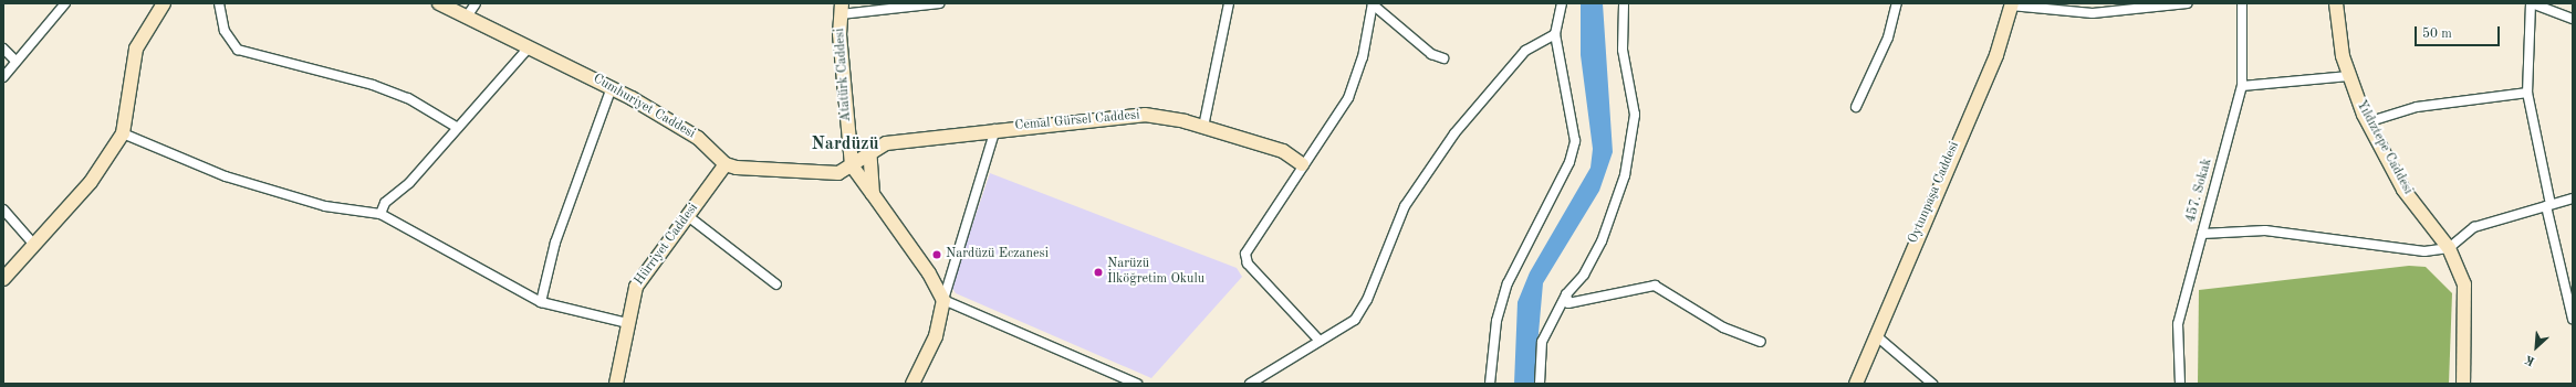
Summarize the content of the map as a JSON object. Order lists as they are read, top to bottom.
{
  "streets": {
    "street": [
      "Atatürk Caddesi",
      "Cumhuriyet Caddesi",
      "Cemal Gürsel Caddesi",
      "Yıldıztepe Caddesi",
      "457. Sokak",
      "Oytunpaşa Caddesi",
      "Hürriyet Caddesi"
    ]
  },
  "crossings": [
    ["Atatürk Caddesi", "Cemal Gürsel Caddesi"],
    ["Cumhuriyet Caddesi", "Hürriyet Caddesi"]
  ],
  "districts": ["Nardüzü"],
  "places": ["Nardüzü Eczanesi", "Narüzü İlköğretim Okulu"],
  "scale_bar": "50 m",
  "north": "bottom left"
}
